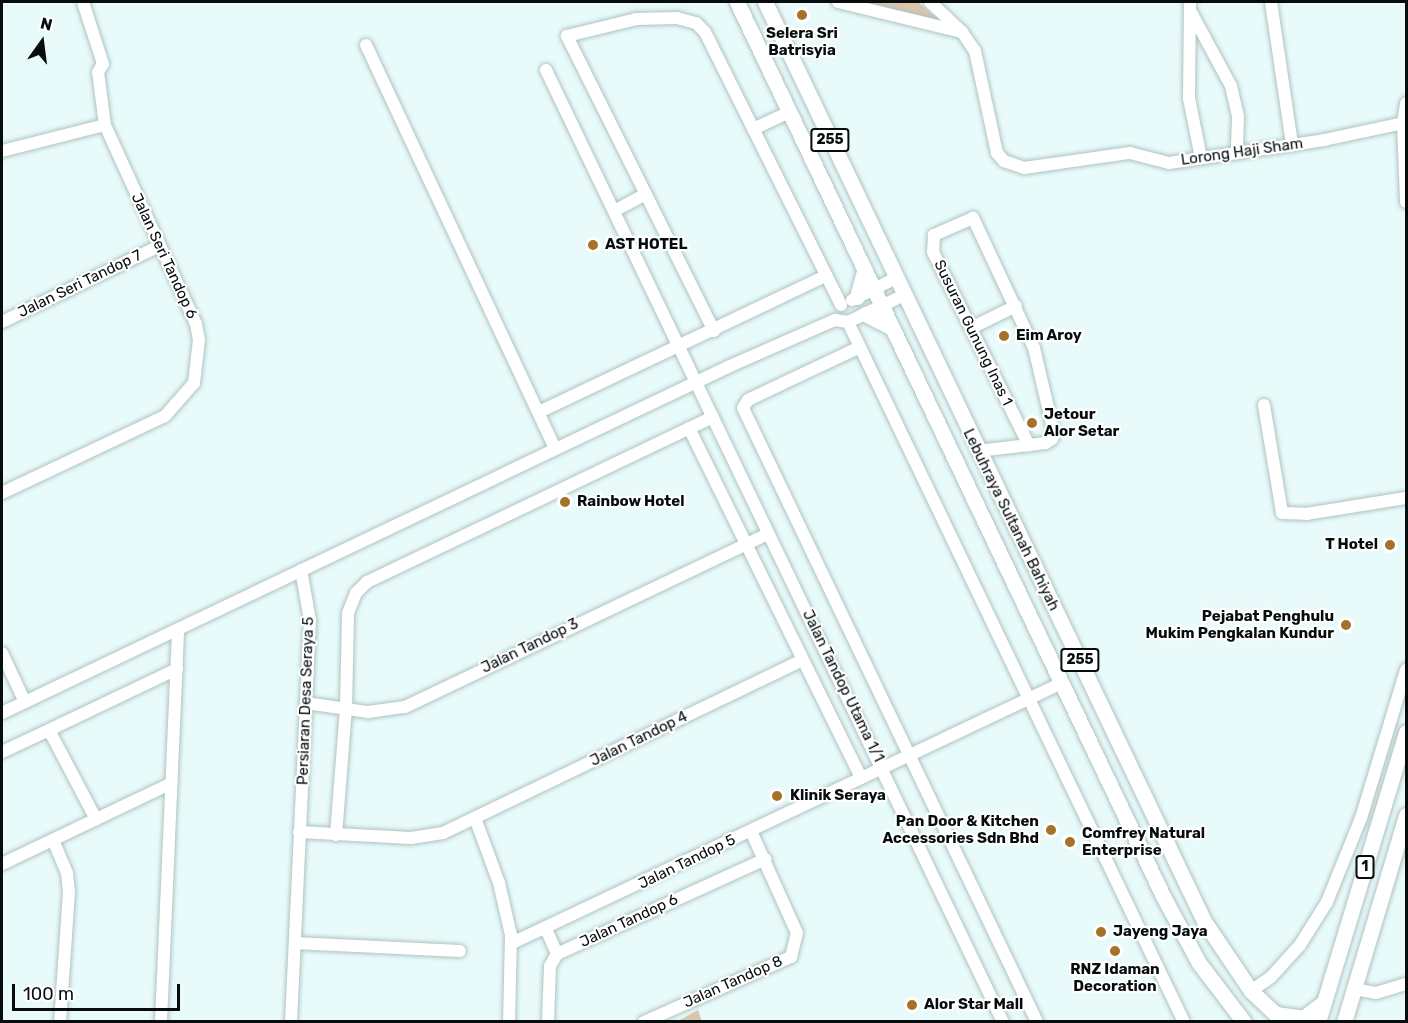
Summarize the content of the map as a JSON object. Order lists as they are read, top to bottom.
{
  "streets": {
    "main road": ["255", "Lebuhraya Sultanah Bahiyah", "1"],
    "street": [
      "Lorong Haji Sham",
      "Jalan Seri Tandop 6",
      "Jalan Seri Tandop 7",
      "Susuran Gunung Inas 1",
      "Jalan Tandop 3",
      "Jalan Tandop Utama 1/1",
      "Persiaran Desa Seraya 5",
      "Jalan Tandop 4",
      "Jalan Tandop 5",
      "Jalan Tandop 6",
      "Jalan Tandop 8"
    ]
  },
  "crossings": [
    ["Jalan Seri Tandop 6", "Jalan Seri Tandop 7"],
    ["Lebuhraya Sultanah Bahiyah", "Jalan Tandop 5"],
    ["Jalan Tandop 3", "Jalan Tandop Utama 1/1"],
    ["Jalan Tandop 3", "Persiaran Desa Seraya 5"],
    ["Jalan Tandop Utama 1/1", "Jalan Tandop 5"],
    ["Persiaran Desa Seraya 5", "Jalan Tandop 4"],
    ["Jalan Tandop 6", "Jalan Tandop 8"]
  ],
  "places": [
    "Selera Sri Batrisyia",
    "AST HOTEL",
    "Eim Aroy",
    "Jetour Alor Setar",
    "Rainbow Hotel",
    "T Hotel",
    "Pejabat Penghulu Mukim Pengkalan Kundur",
    "Klinik Seraya",
    "Pan Door & Kitchen Accessories Sdn Bhd",
    "Comfrey Natural Enterprise",
    "Jayeng Jaya",
    "RNZ Idaman Decoration",
    "Alor Star Mall"
  ],
  "scale_bar": "100 m",
  "north": "top"
}
